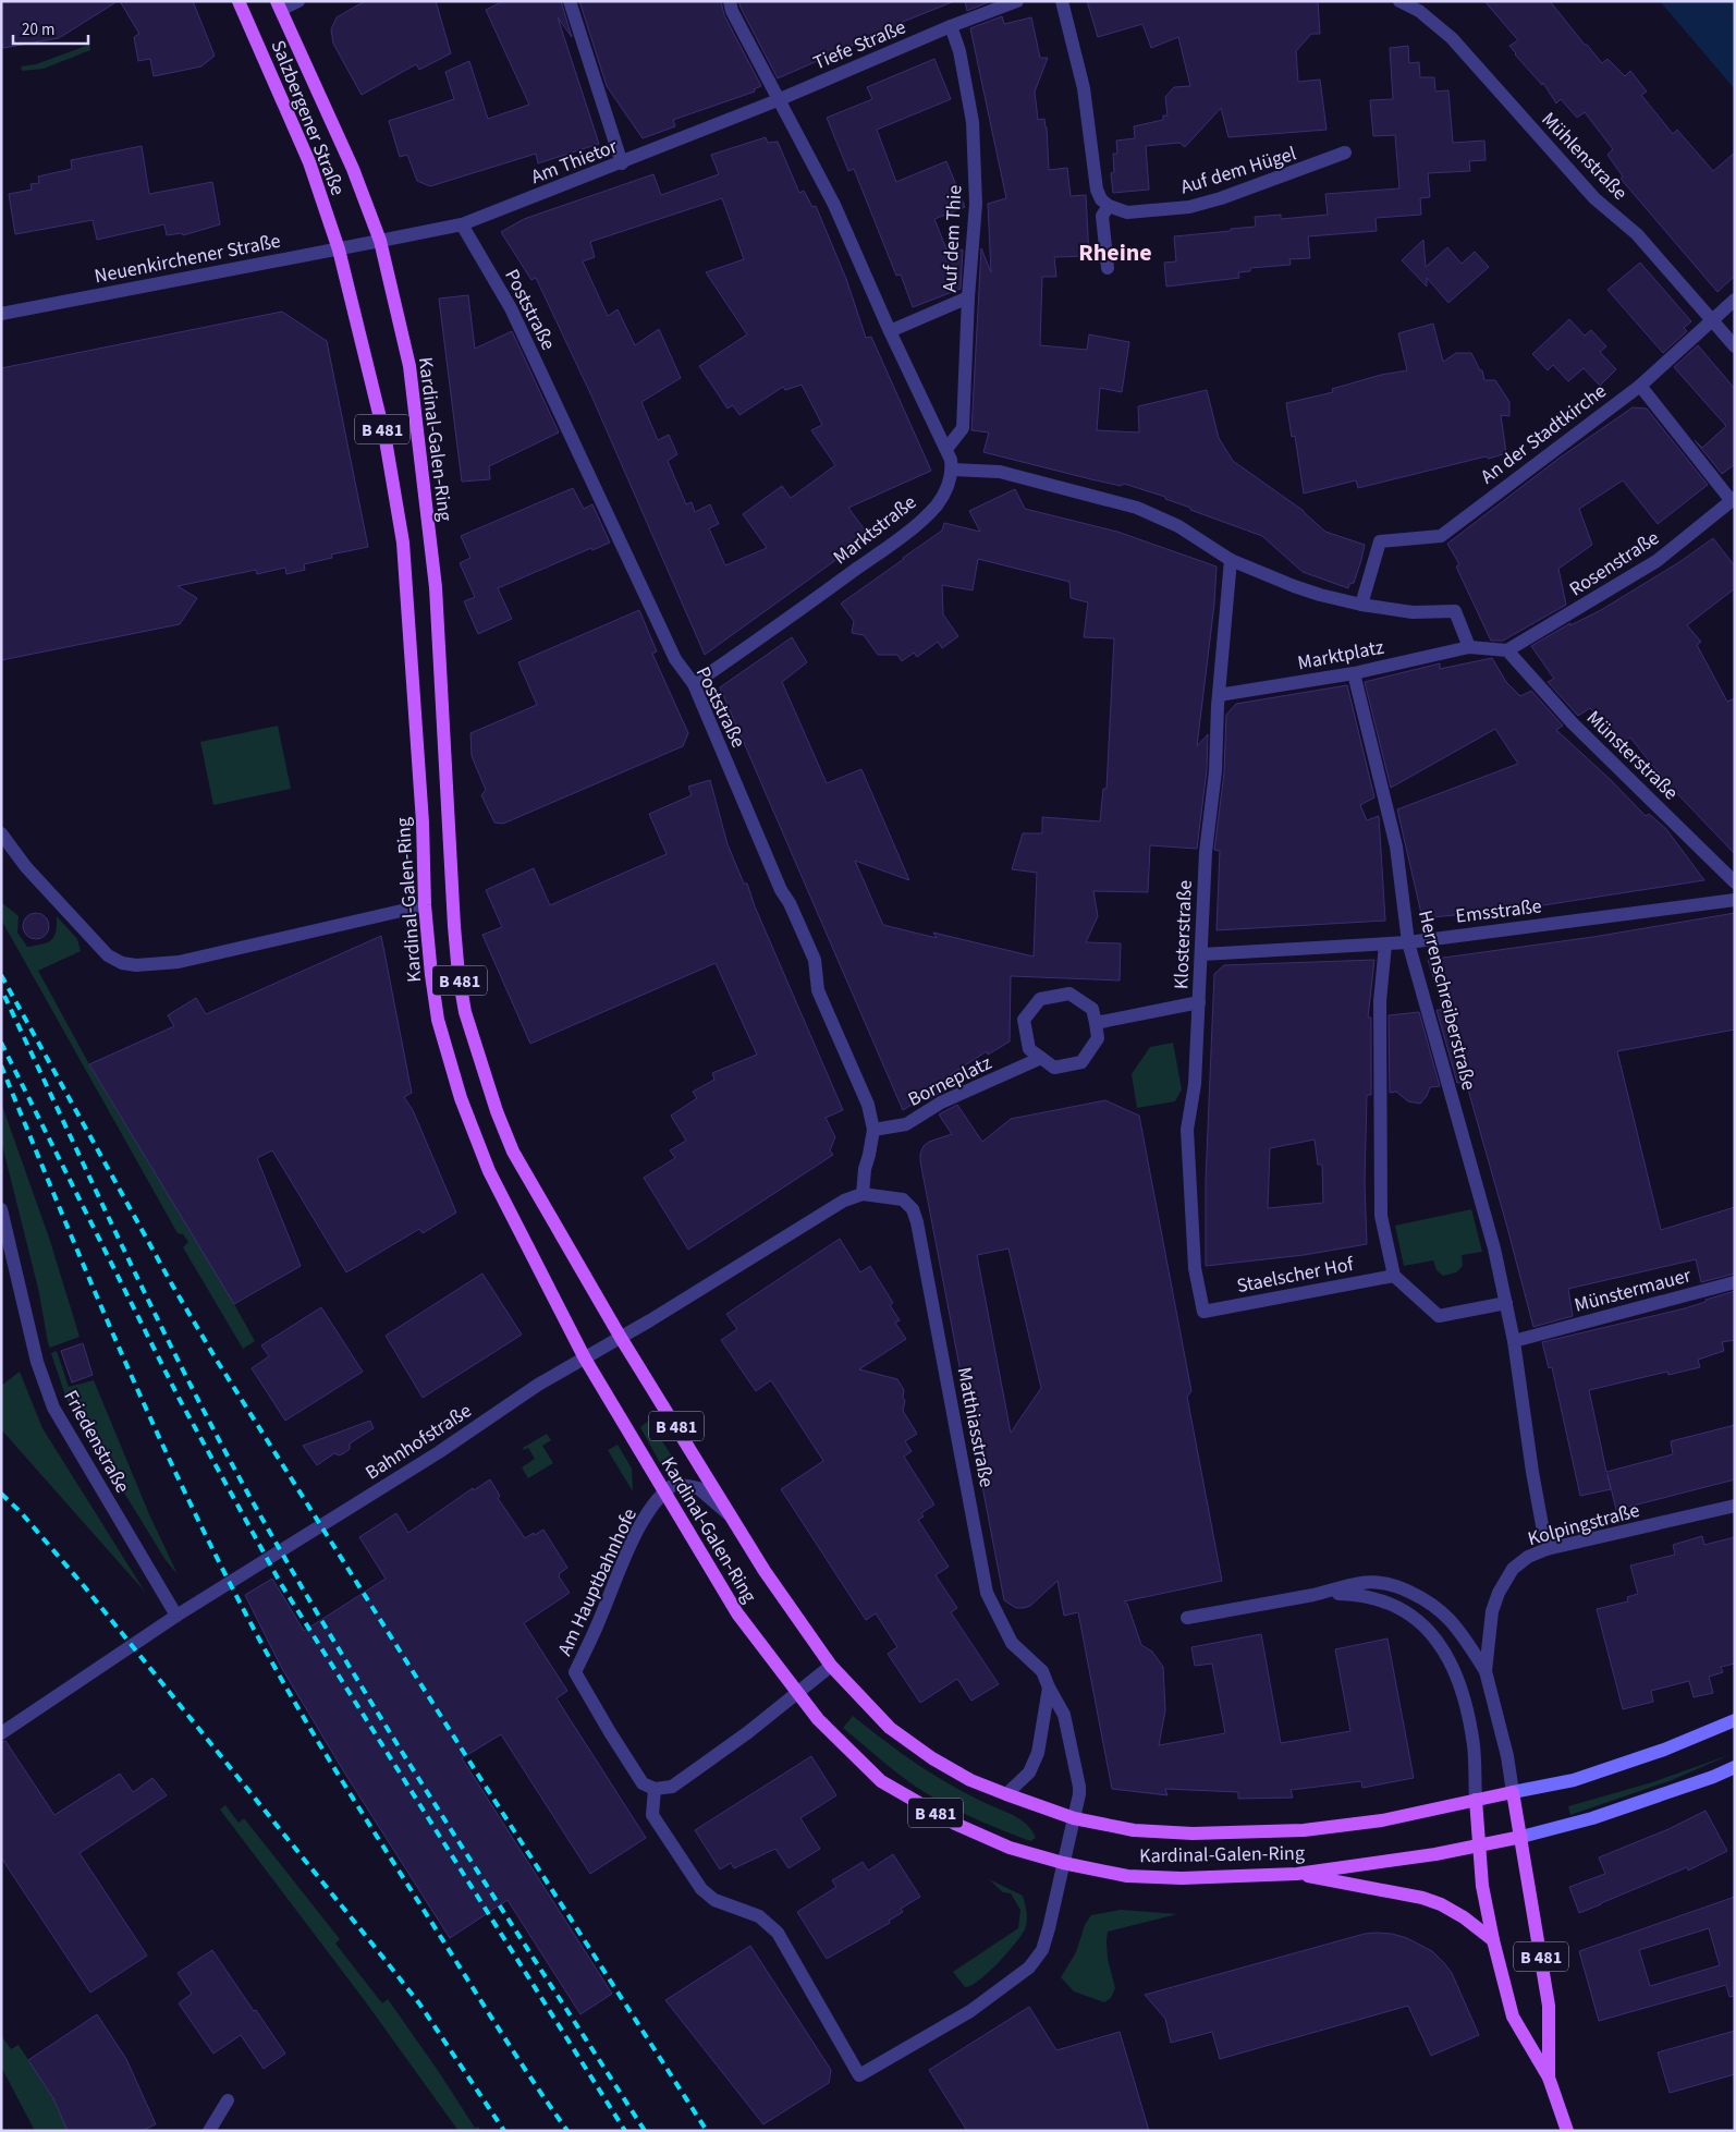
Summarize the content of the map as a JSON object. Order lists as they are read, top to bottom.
{
  "streets": {
    "main road": ["Salzbergener Straße", "B 481", "Kardinal-Galen-Ring"],
    "street": [
      "Tiefe Straße",
      "Mühlenstraße",
      "Am Thietor",
      "Auf dem Hügel",
      "Auf dem Thie",
      "Neuenkirchener Straße",
      "Poststraße",
      "An der Stadtkirche",
      "Marktstraße",
      "Rosenstraße",
      "Marktplatz",
      "Münsterstraße",
      "Emsstraße",
      "Klosterstraße",
      "Herrenschreiberstraße",
      "Borneplatz",
      "Staelscher Hof",
      "Münstermauer",
      "Matthiasstraße",
      "Friedenstraße",
      "Bahnhofstraße",
      "Kolpingstraße",
      "Am Hauptbahnhofe"
    ]
  },
  "crossings": [
    ["Tiefe Straße", "Am Thietor"],
    ["Tiefe Straße", "Auf dem Thie"],
    ["Salzbergener Straße", "Am Thietor"],
    ["Salzbergener Straße", "Neuenkirchener Straße"],
    ["Salzbergener Straße", "Kardinal-Galen-Ring"],
    ["Mühlenstraße", "An der Stadtkirche"],
    ["Am Thietor", "Neuenkirchener Straße"],
    ["Am Thietor", "Poststraße"],
    ["Am Thietor", "Kardinal-Galen-Ring"],
    ["Neuenkirchener Straße", "Kardinal-Galen-Ring"],
    ["Poststraße", "Marktstraße"],
    ["Poststraße", "Borneplatz"],
    ["Poststraße", "Matthiasstraße"],
    ["Poststraße", "Bahnhofstraße"],
    ["B 481", "Kardinal-Galen-Ring"],
    ["B 481", "Kolpingstraße"],
    ["An der Stadtkirche", "Marktplatz"],
    ["Kardinal-Galen-Ring", "Matthiasstraße"],
    ["Kardinal-Galen-Ring", "Bahnhofstraße"],
    ["Kardinal-Galen-Ring", "Kolpingstraße"],
    ["Kardinal-Galen-Ring", "Am Hauptbahnhofe"],
    ["Rosenstraße", "Marktplatz"],
    ["Rosenstraße", "Münsterstraße"],
    ["Marktplatz", "Münsterstraße"],
    ["Marktplatz", "Klosterstraße"],
    ["Marktplatz", "Herrenschreiberstraße"],
    ["Emsstraße", "Klosterstraße"],
    ["Emsstraße", "Herrenschreiberstraße"],
    ["Klosterstraße", "Staelscher Hof"],
    ["Herrenschreiberstraße", "Münstermauer"],
    ["Herrenschreiberstraße", "Kolpingstraße"],
    ["Matthiasstraße", "Bahnhofstraße"],
    ["Matthiasstraße", "Am Hauptbahnhofe"],
    ["Friedenstraße", "Bahnhofstraße"]
  ],
  "districts": ["Rheine"],
  "scale_bar": "20 m"
}
